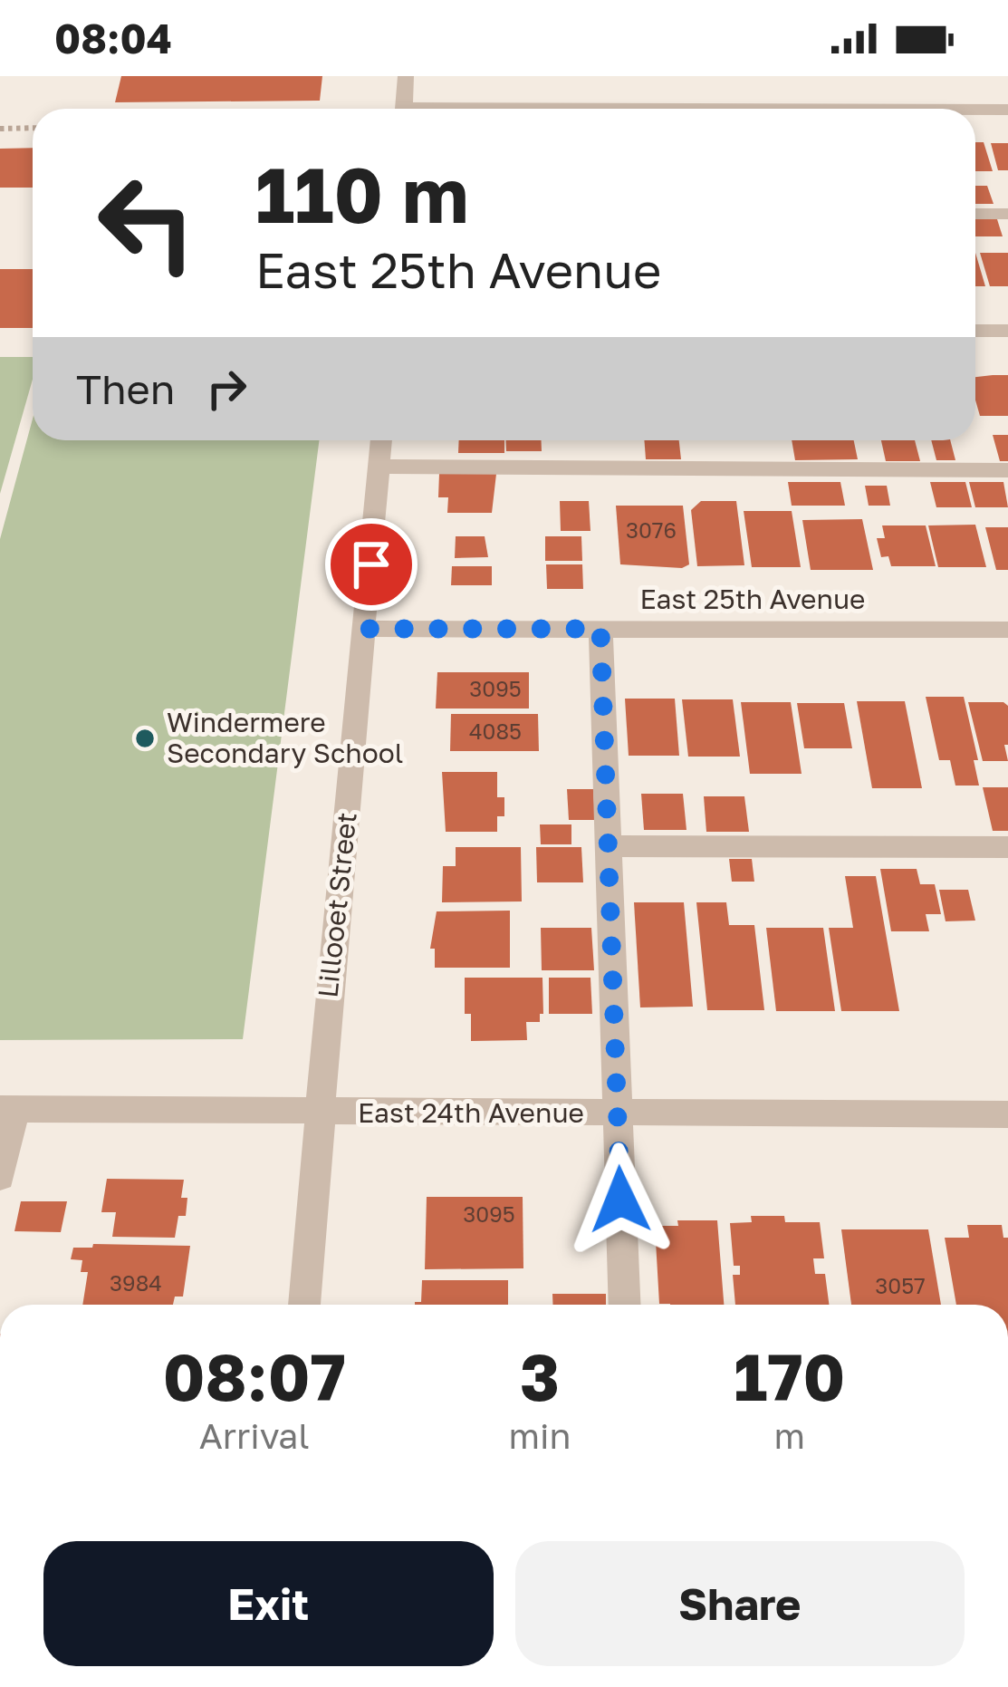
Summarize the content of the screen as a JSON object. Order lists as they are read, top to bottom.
{
  "streets": {
    "street": ["East 25th Avenue", "Lillooet Street", "East 24th Avenue"]
  },
  "crossings": [
    ["East 25th Avenue", "Lillooet Street"],
    ["Lillooet Street", "East 24th Avenue"]
  ],
  "places": ["Windermere Secondary School"],
  "house_numbers": [
    "3076",
    "3095",
    "4085",
    "3095",
    "3984",
    "3057"
  ],
  "page": {
    "status": "08:04",
    "turn": ["110 m", "East 25th Avenue"],
    "then": "Then",
    "eta": [
      "08:07",
      "Arrival",
      "3",
      "min",
      "170",
      "m"
    ],
    "buttons": ["Exit", "Share"]
  }
}
